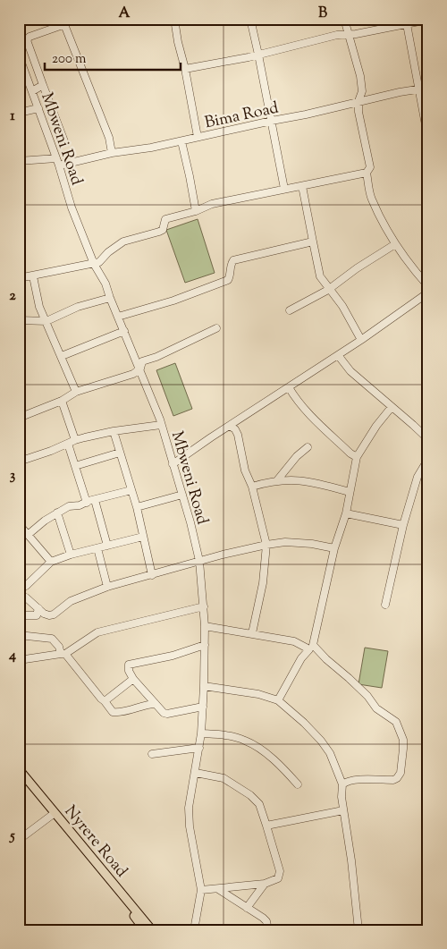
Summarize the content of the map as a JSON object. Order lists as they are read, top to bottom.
{
  "streets": {
    "main road": ["Nyrere Road"],
    "street": ["Bima Road", "Mbweni Road"]
  },
  "crossings": [
    ["Bima Road", "Mbweni Road"]
  ],
  "scale_bar": "200 m",
  "grid": {
    "columns": ["A", "B"],
    "rows": [
      "1",
      "2",
      "3",
      "4",
      "5"
    ]
  }
}
